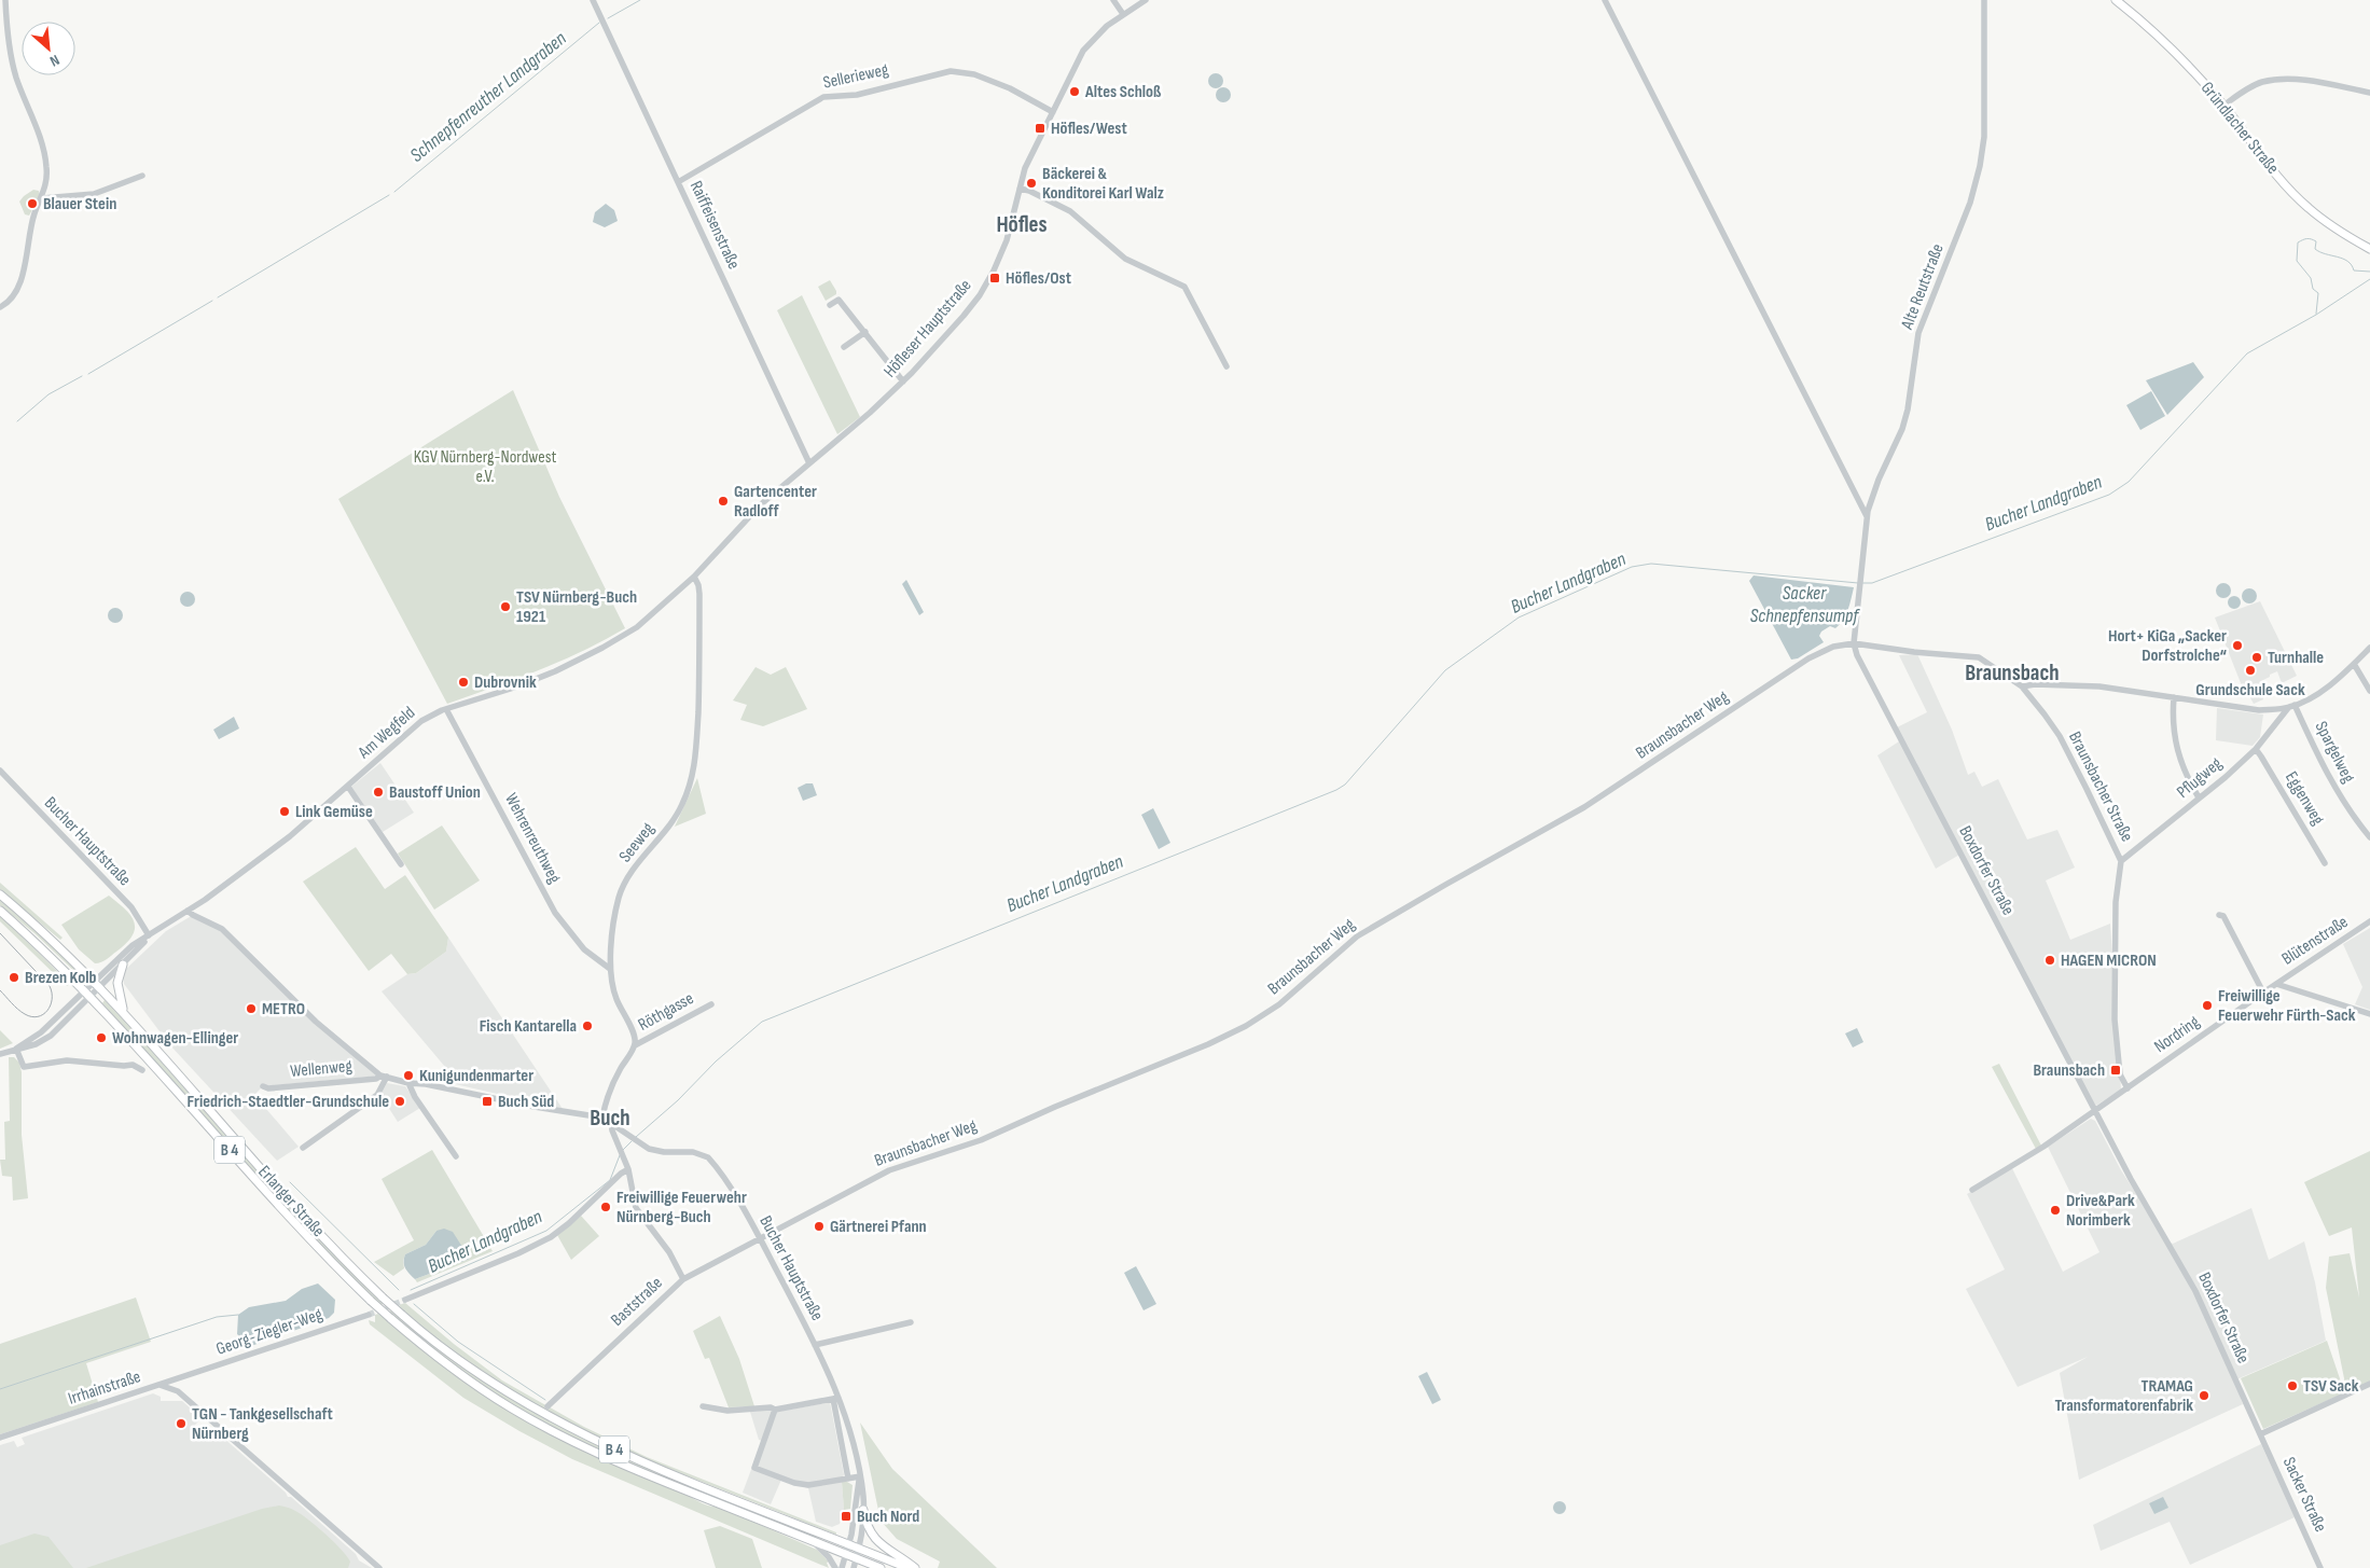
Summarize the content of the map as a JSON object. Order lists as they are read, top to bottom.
{
  "streets": {
    "main road": ["Gründlacher Straße", "B 4", "Erlanger Straße"],
    "street": [
      "Sellerieweg",
      "Raiffeisenstraße",
      "Alte Reutstraße",
      "Höfleser Hauptstraße",
      "Braunsbacher Weg",
      "Am Wegfeld",
      "Spargelweg",
      "Pflugweg",
      "Braunsbacher Straße",
      "Eggenweg",
      "Wehrenreuthweg",
      "Bucher Hauptstraße",
      "Seeweg",
      "Boxdorfer Straße",
      "Blütenstraße",
      "Röthgasse",
      "Nordring",
      "Wellenweg",
      "Baststraße",
      "Georg-Ziegler-Weg",
      "Irrhainstraße",
      "Sacker Straße"
    ]
  },
  "crossings": [
    ["Sellerieweg", "Raiffeisenstraße"],
    ["Sellerieweg", "Höfleser Hauptstraße"],
    ["Raiffeisenstraße", "Höfleser Hauptstraße"],
    ["Alte Reutstraße", "Braunsbacher Weg"],
    ["Alte Reutstraße", "Braunsbacher Straße"],
    ["Alte Reutstraße", "Boxdorfer Straße"],
    ["Höfleser Hauptstraße", "Am Wegfeld"],
    ["Höfleser Hauptstraße", "Seeweg"],
    ["Braunsbacher Weg", "Braunsbacher Straße"],
    ["Braunsbacher Weg", "Bucher Hauptstraße"],
    ["Braunsbacher Weg", "Boxdorfer Straße"],
    ["Braunsbacher Weg", "Baststraße"],
    ["Am Wegfeld", "Wehrenreuthweg"],
    ["Am Wegfeld", "Bucher Hauptstraße"],
    ["Am Wegfeld", "Seeweg"],
    ["Am Wegfeld", "B 4"],
    ["Am Wegfeld", "Erlanger Straße"],
    ["Spargelweg", "Pflugweg"],
    ["Pflugweg", "Braunsbacher Straße"],
    ["Pflugweg", "Eggenweg"],
    ["Braunsbacher Straße", "Boxdorfer Straße"],
    ["Braunsbacher Straße", "Nordring"],
    ["Wehrenreuthweg", "Seeweg"],
    ["Bucher Hauptstraße", "Wellenweg"],
    ["Bucher Hauptstraße", "B 4"],
    ["Bucher Hauptstraße", "Erlanger Straße"],
    ["Bucher Hauptstraße", "Baststraße"],
    ["Seeweg", "Röthgasse"],
    ["Boxdorfer Straße", "Nordring"],
    ["Boxdorfer Straße", "Sacker Straße"],
    ["Blütenstraße", "Nordring"],
    ["B 4", "Erlanger Straße"],
    ["Georg-Ziegler-Weg", "Irrhainstraße"]
  ],
  "districts": ["Höfles", "Braunsbach", "Buch"],
  "water": ["Schnepfenreuther Landgraben", "Bucher Landgraben", "Sacker Schnepfensumpf"],
  "parks": ["KGV Nürnberg-Nordwest e.V."],
  "places": {
    "other": [
      "Altes Schloß",
      "Bäckerei & Konditorei Karl Walz",
      "Blauer Stein",
      "Gartencenter Radloff",
      "TSV Nürnberg-Buch 1921",
      "Hort+ KiGa „Sacker Dorfstrolche“",
      "Turnhalle",
      "Grundschule Sack",
      "Dubrovnik",
      "Baustoff Union",
      "Link Gemüse",
      "HAGEN MICRON",
      "Brezen Kolb",
      "Freiwillige Feuerwehr Fürth-Sack",
      "METRO",
      "Fisch Kantarella",
      "Wohnwagen-Ellinger",
      "Kunigundenmarter",
      "Friedrich-Staedtler-Grundschule",
      "Freiwillige Feuerwehr Nürnberg-Buch",
      "Drive&Park Norimberk",
      "Gärtnerei Pfann",
      "TSV Sack",
      "TRAMAG Transformatorenfabrik",
      "TGN - Tankgesellschaft Nürnberg"
    ],
    "transit": [
      "Höfles/West",
      "Höfles/Ost",
      "Braunsbach",
      "Buch Süd",
      "Buch Nord"
    ]
  },
  "north": "bottom right"
}
